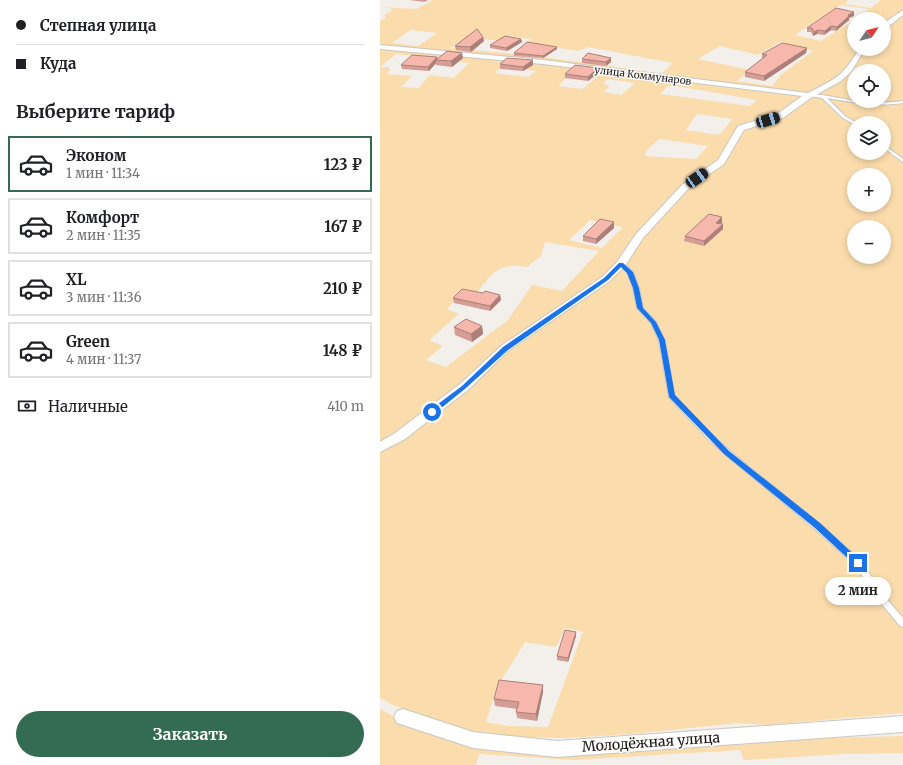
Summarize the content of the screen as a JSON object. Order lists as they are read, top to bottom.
{
  "streets": {
    "street": ["улица Коммунаров", "Молодёжная улица"]
  },
  "north": "top right",
  "page": {
    "banner": ["Степная улица", "Куда"],
    "map_buttons": ["+", "−"],
    "heading": "Выберите тариф",
    "list": [
      {
        "name": "Эконом",
        "note": "1 мин · 11:34",
        "value": "123 ₽"
      },
      {
        "name": "Комфорт",
        "note": "2 мин · 11:35",
        "value": "167 ₽"
      },
      {
        "name": "XL",
        "note": "3 мин · 11:36",
        "value": "210 ₽"
      },
      {
        "name": "Green",
        "note": "4 мин · 11:37",
        "value": "148 ₽"
      }
    ],
    "pay": ["Наличные", "410 m"],
    "bubble": "2 мин",
    "buttons": "Заказать"
  }
}
